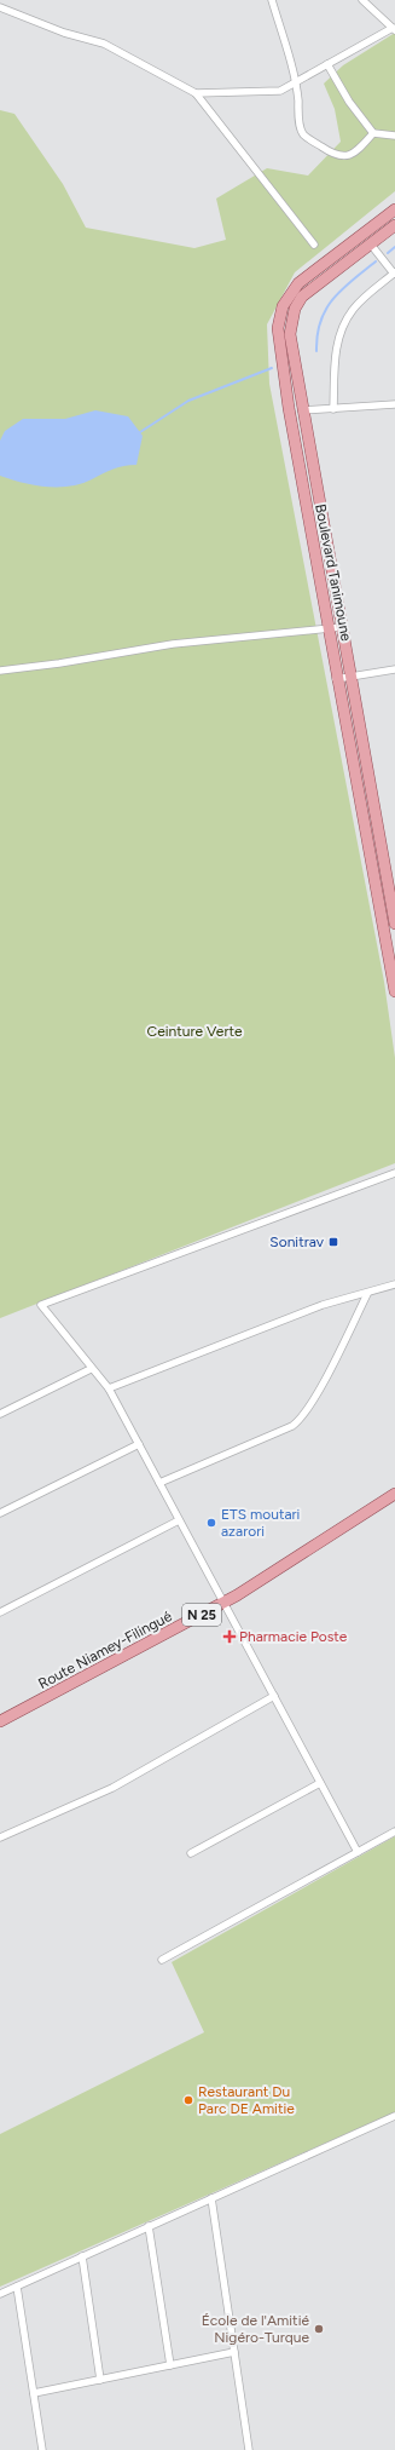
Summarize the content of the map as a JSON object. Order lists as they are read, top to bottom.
{
  "streets": {
    "main road": ["Boulevard Tanimoune", "N 25", "Route Niamey-Filingué"]
  },
  "parks": ["Ceinture Verte"],
  "places": {
    "transit": ["Sonitrav"],
    "other": ["ETS moutari azarori", "Restaurant Du Parc DE Amitie", "École de l'Amitié Nigéro-Turque"],
    "health": ["Pharmacie Poste"]
  }
}
